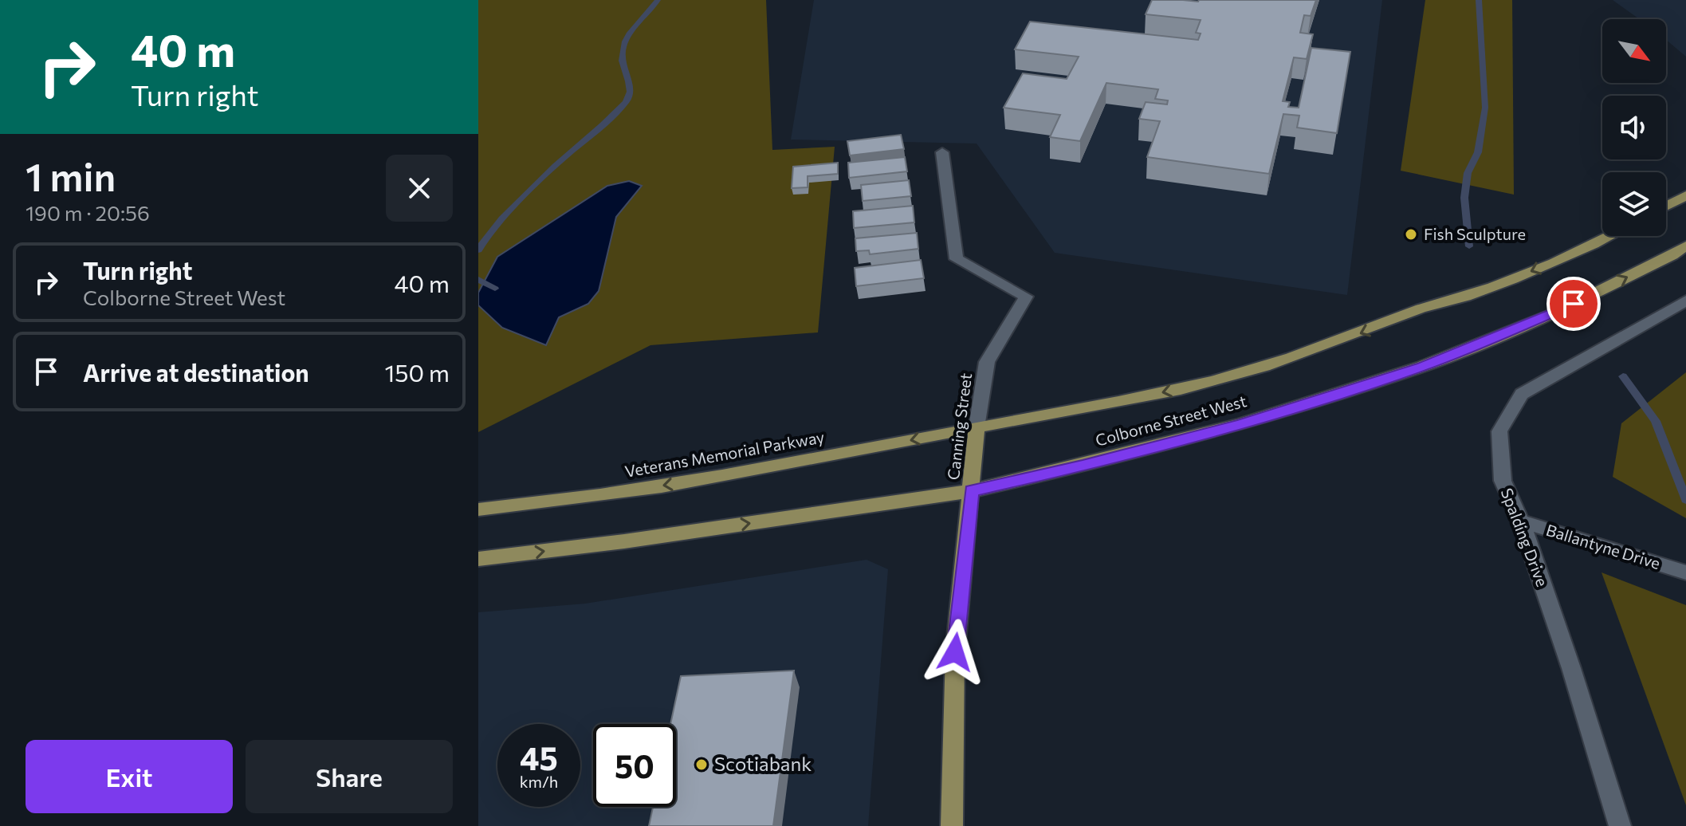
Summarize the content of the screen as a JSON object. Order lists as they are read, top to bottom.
{
  "streets": {
    "main road": ["Colborne Street West", "Canning Street", "Veterans Memorial Parkway"],
    "street": ["Spalding Drive", "Ballantyne Drive"]
  },
  "crossings": [
    ["Colborne Street West", "Canning Street"],
    ["Colborne Street West", "Veterans Memorial Parkway"],
    ["Canning Street", "Veterans Memorial Parkway"],
    ["Spalding Drive", "Ballantyne Drive"]
  ],
  "places": ["Fish Sculpture", "Scotiabank"],
  "north": "bottom right",
  "page": {
    "turn": ["40 m", "Turn right"],
    "heading": ["1 min", "190 m · 20:56"],
    "list": [
      {
        "name": "Turn right",
        "note": "Colborne Street West",
        "value": "40 m"
      },
      {
        "name": "Arrive at destination",
        "value": "150 m"
      }
    ],
    "speed": "45 km/h",
    "limit": "50",
    "buttons": ["Exit", "Share"]
  }
}
